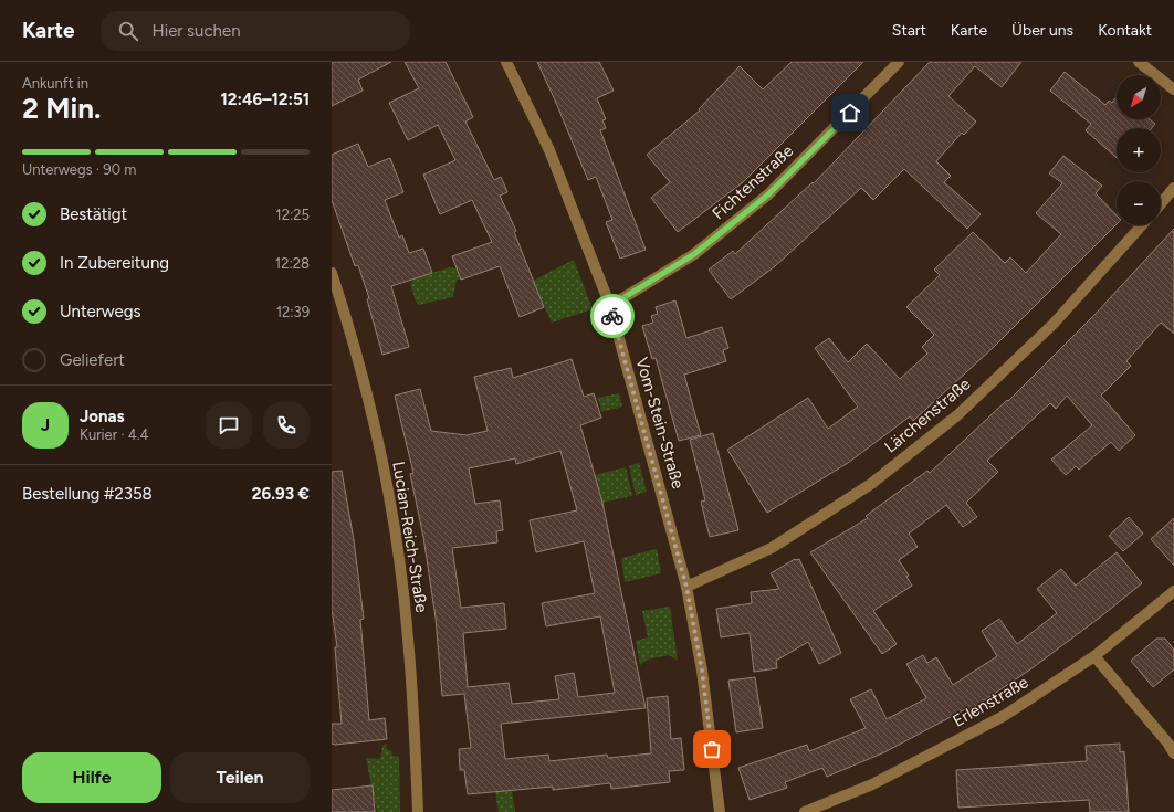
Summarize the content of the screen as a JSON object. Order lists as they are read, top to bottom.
{
  "streets": {
    "street": [
      "Fichtenstraße",
      "Lärchenstraße",
      "Vom-Stein-Straße",
      "Lucian-Reich-Straße",
      "Erlenstraße"
    ]
  },
  "crossings": [
    ["Fichtenstraße", "Vom-Stein-Straße"],
    ["Lärchenstraße", "Vom-Stein-Straße"]
  ],
  "north": "bottom left",
  "page": {
    "header": "Karte",
    "search": "Hier suchen",
    "nav": [
      "Start",
      "Karte",
      "Über uns",
      "Kontakt"
    ],
    "heading": ["2 Min.", "Ankunft in", "12:46–12:51"],
    "panel": [
      "Jonas",
      "Kurier · 4.4",
      "Bestellung #2358",
      "26.93 €"
    ],
    "map_buttons": ["+", "−"],
    "bar": "Unterwegs · 90 m",
    "list": [
      ["Bestätigt", "12:25"],
      ["In Zubereitung", "12:28"],
      ["Unterwegs", "12:39"],
      "Geliefert"
    ],
    "round": "J",
    "buttons": ["Hilfe", "Teilen"]
  }
}
